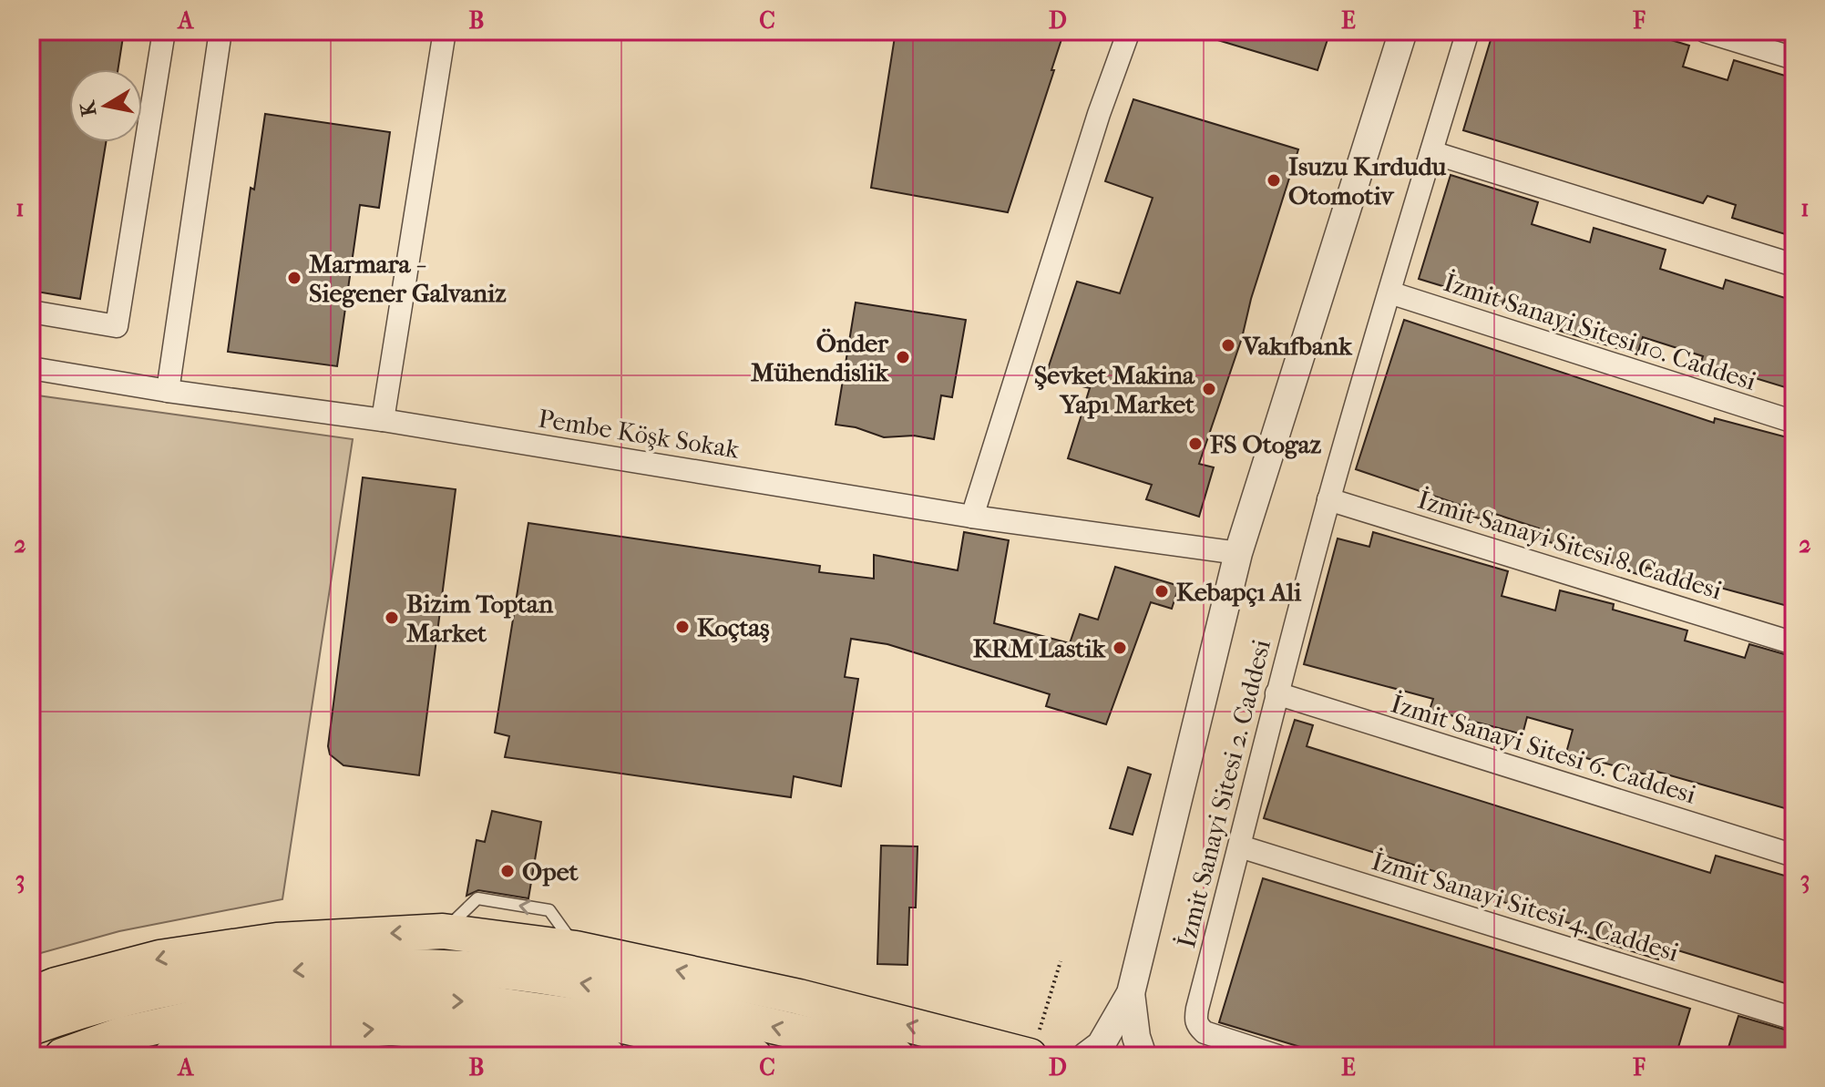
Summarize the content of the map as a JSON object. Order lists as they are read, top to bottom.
{
  "streets": {
    "street": [
      "İzmit Sanayi Sitesi 10. Caddesi",
      "Pembe Köşk Sokak",
      "İzmit Sanayi Sitesi 8. Caddesi",
      "İzmit Sanayi Sitesi 6. Caddesi",
      "İzmit Sanayi Sitesi 2. Caddesi",
      "İzmit Sanayi Sitesi 4. Caddesi"
    ]
  },
  "crossings": [
    ["İzmit Sanayi Sitesi 10. Caddesi", "İzmit Sanayi Sitesi 2. Caddesi"],
    ["İzmit Sanayi Sitesi 8. Caddesi", "İzmit Sanayi Sitesi 2. Caddesi"],
    ["İzmit Sanayi Sitesi 6. Caddesi", "İzmit Sanayi Sitesi 2. Caddesi"],
    ["İzmit Sanayi Sitesi 2. Caddesi", "İzmit Sanayi Sitesi 4. Caddesi"]
  ],
  "places": [
    "Isuzu Kırdudu Otomotiv",
    "Marmara - Siegener Galvaniz",
    "Vakıfbank",
    "Önder Mühendislik",
    "Şevket Makina Yapı Market",
    "FS Otogaz",
    "Kebapçı Ali",
    "Bizim Toptan Market",
    "Koçtaş",
    "KRM Lastik",
    "Opet"
  ],
  "north": "left",
  "grid": {
    "columns": [
      "A",
      "B",
      "C",
      "D",
      "E",
      "F"
    ],
    "rows": ["1", "2", "3"]
  }
}
